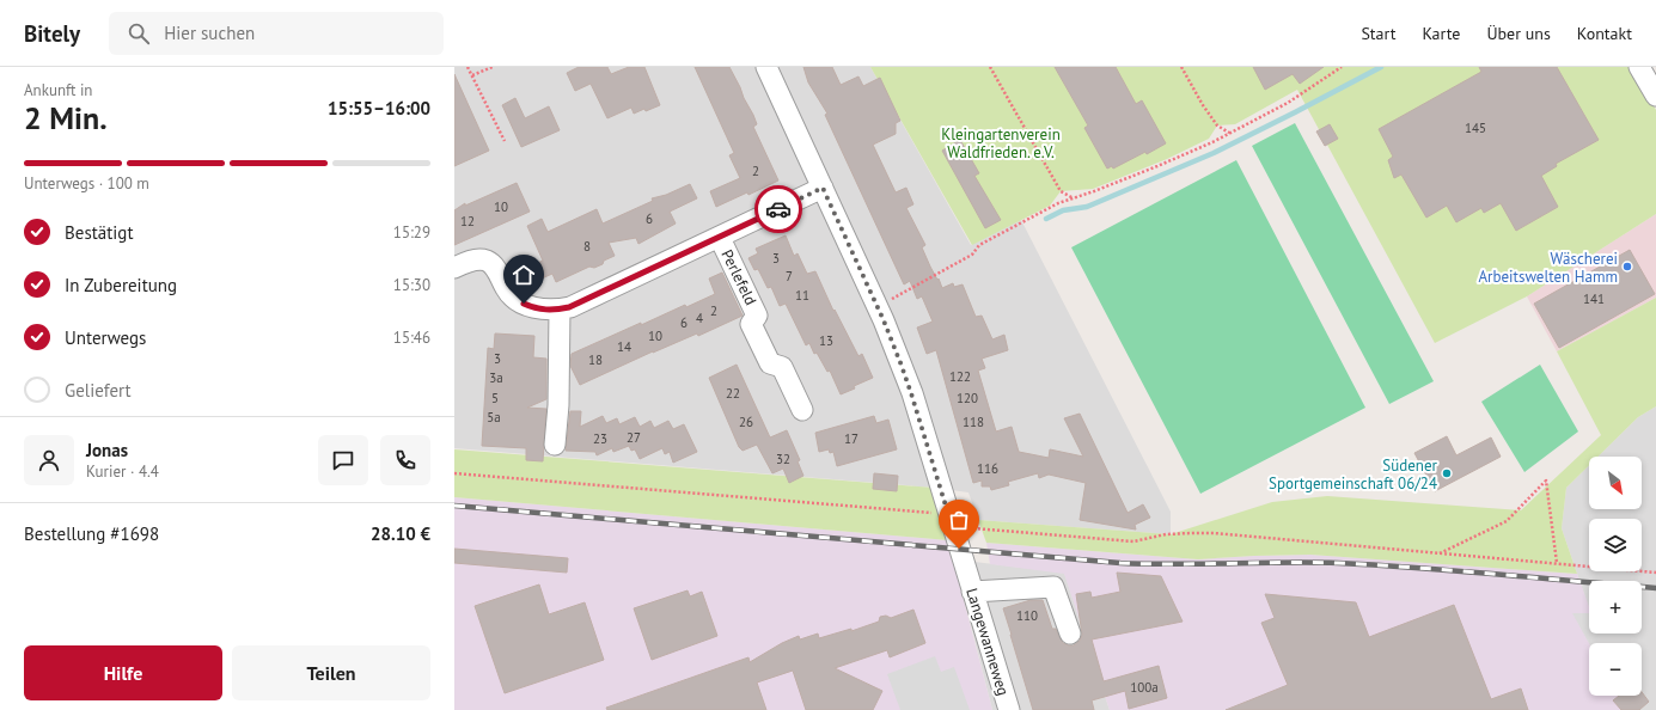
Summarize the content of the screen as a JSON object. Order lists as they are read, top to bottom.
{
  "streets": {
    "street": ["Perlefeld", "Langewanneweg"]
  },
  "parks": ["Kleingartenverein Waldfrieden. e.V."],
  "places": ["Wäscherei Arbeitswelten Hamm", "Südener Sportgemeinschaft 06/24"],
  "house_numbers": [
    "145",
    "2",
    "10",
    "6",
    "12",
    "8",
    "3",
    "7",
    "11",
    "141",
    "2",
    "4",
    "6",
    "10",
    "13",
    "14",
    "3",
    "18",
    "122",
    "3a",
    "22",
    "5",
    "120",
    "5a",
    "26",
    "118",
    "27",
    "23",
    "17",
    "32",
    "116",
    "110",
    "100a"
  ],
  "north": "bottom right",
  "page": {
    "header": "Bitely",
    "search": "Hier suchen",
    "nav": [
      "Start",
      "Karte",
      "Über uns",
      "Kontakt"
    ],
    "heading": ["2 Min.", "Ankunft in", "15:55–16:00"],
    "panel": [
      "Jonas",
      "Kurier · 4.4",
      "Bestellung #1698",
      "28.10 €"
    ],
    "bar": "Unterwegs · 100 m",
    "list": [
      ["Bestätigt", "15:29"],
      ["In Zubereitung", "15:30"],
      ["Unterwegs", "15:46"],
      "Geliefert"
    ],
    "map_buttons": ["+", "−"],
    "buttons": ["Hilfe", "Teilen"]
  }
}
